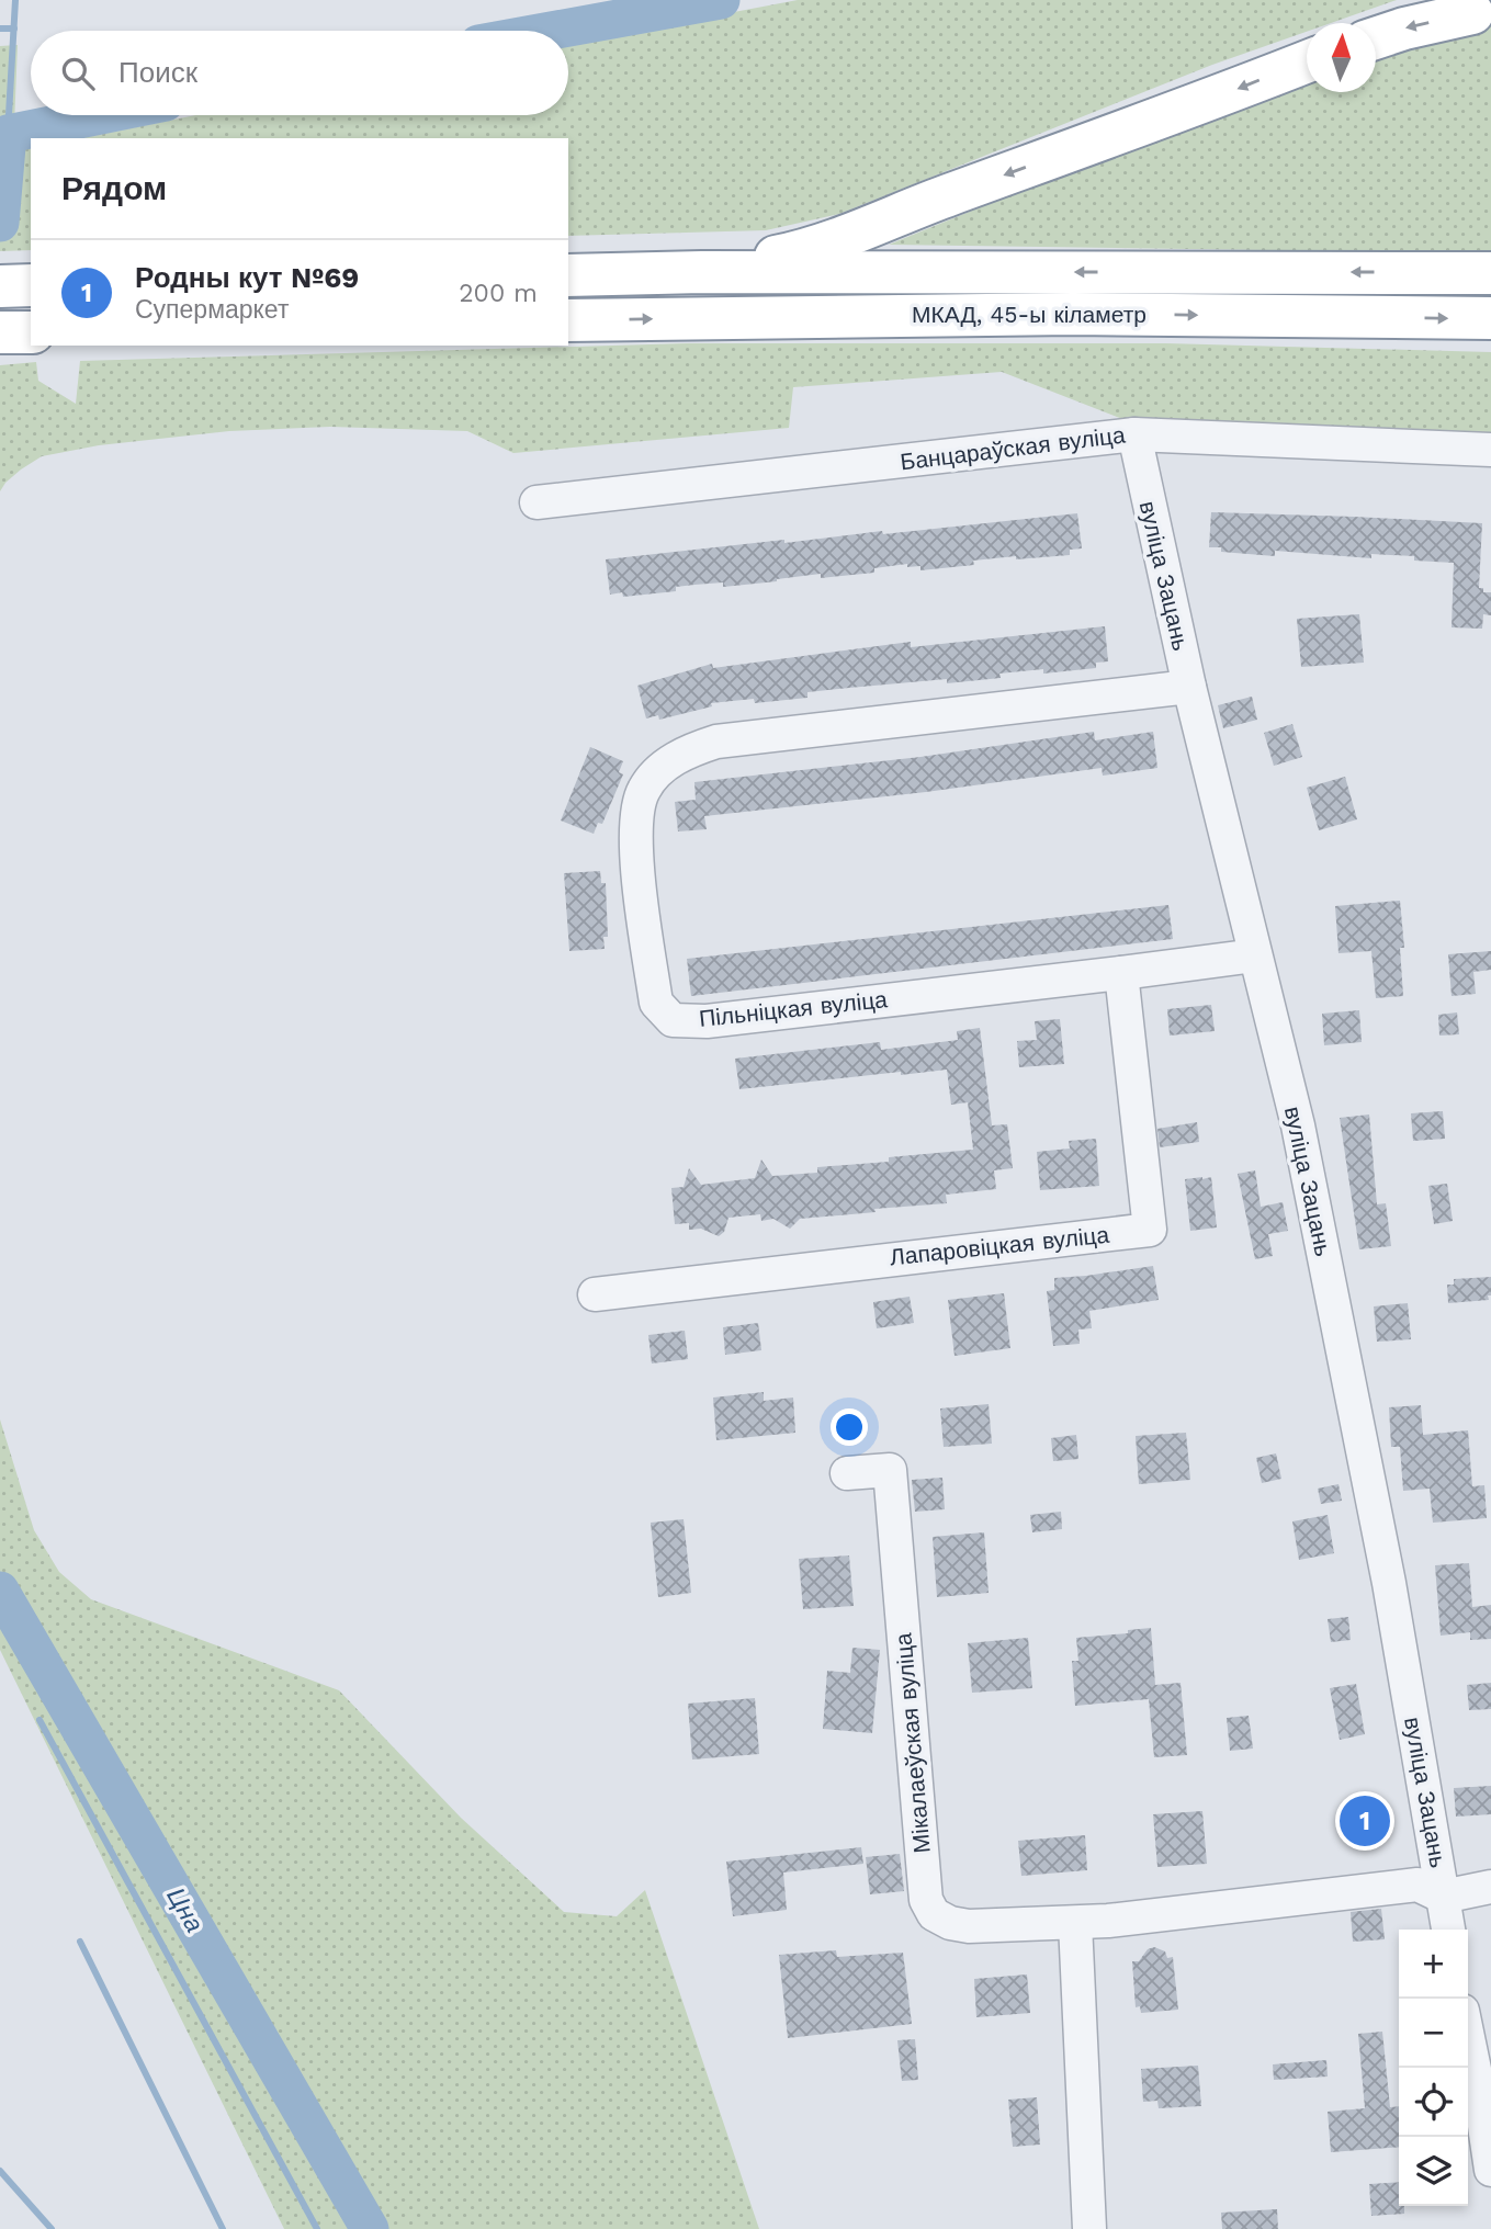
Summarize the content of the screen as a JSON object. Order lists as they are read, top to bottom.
{
  "streets": {
    "highway": ["МКАД, 45-ы кіламетр"],
    "street": [
      "Банцараўская вуліца",
      "вуліца Зацань",
      "Пільніцкая вуліца",
      "Лапаровіцкая вуліца",
      "Мікалаеўская вуліца"
    ]
  },
  "crossings": [
    ["Банцараўская вуліца", "вуліца Зацань"],
    ["вуліца Зацань", "Пільніцкая вуліца"],
    ["вуліца Зацань", "Мікалаеўская вуліца"],
    ["Пільніцкая вуліца", "Лапаровіцкая вуліца"]
  ],
  "water": ["Цна"],
  "north": "top",
  "page": {
    "search": "Поиск",
    "heading": "Рядом",
    "list": [
      {
        "mark": "1",
        "name": "Родны кут №69",
        "note": "Супермаркет",
        "value": "200 m"
      }
    ],
    "pins": "1",
    "map_buttons": ["+", "−"]
  }
}
